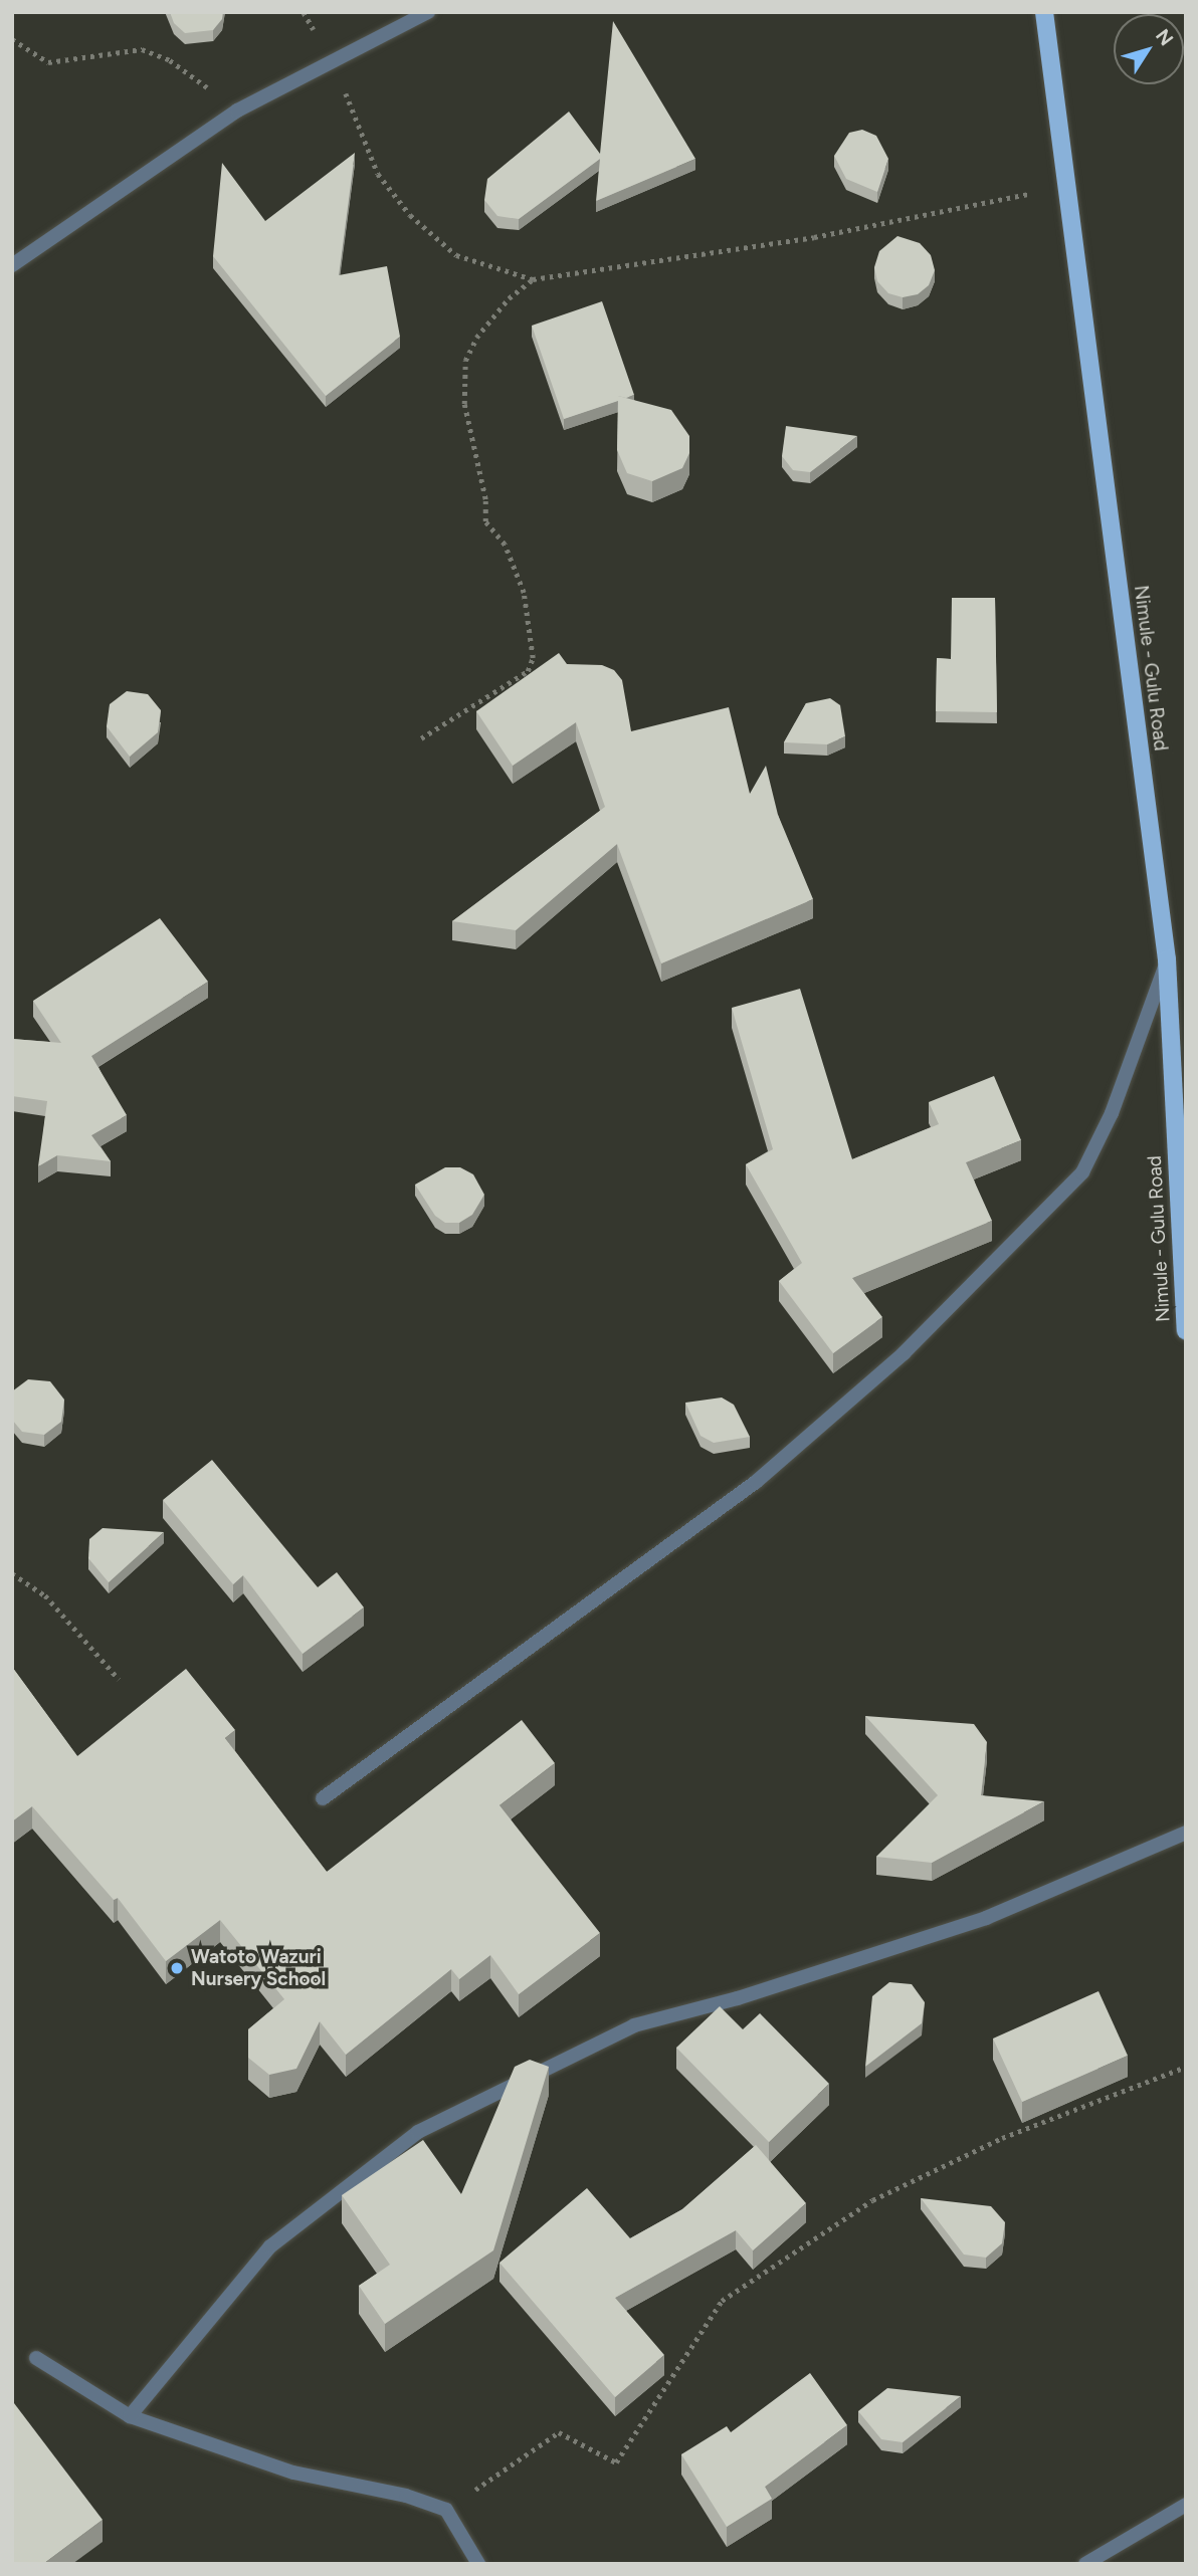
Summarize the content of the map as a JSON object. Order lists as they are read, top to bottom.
{
  "streets": {
    "main road": ["Nimule - Gulu Road"]
  },
  "places": ["Watoto Wazuri Nursery School"],
  "north": "top right"
}
